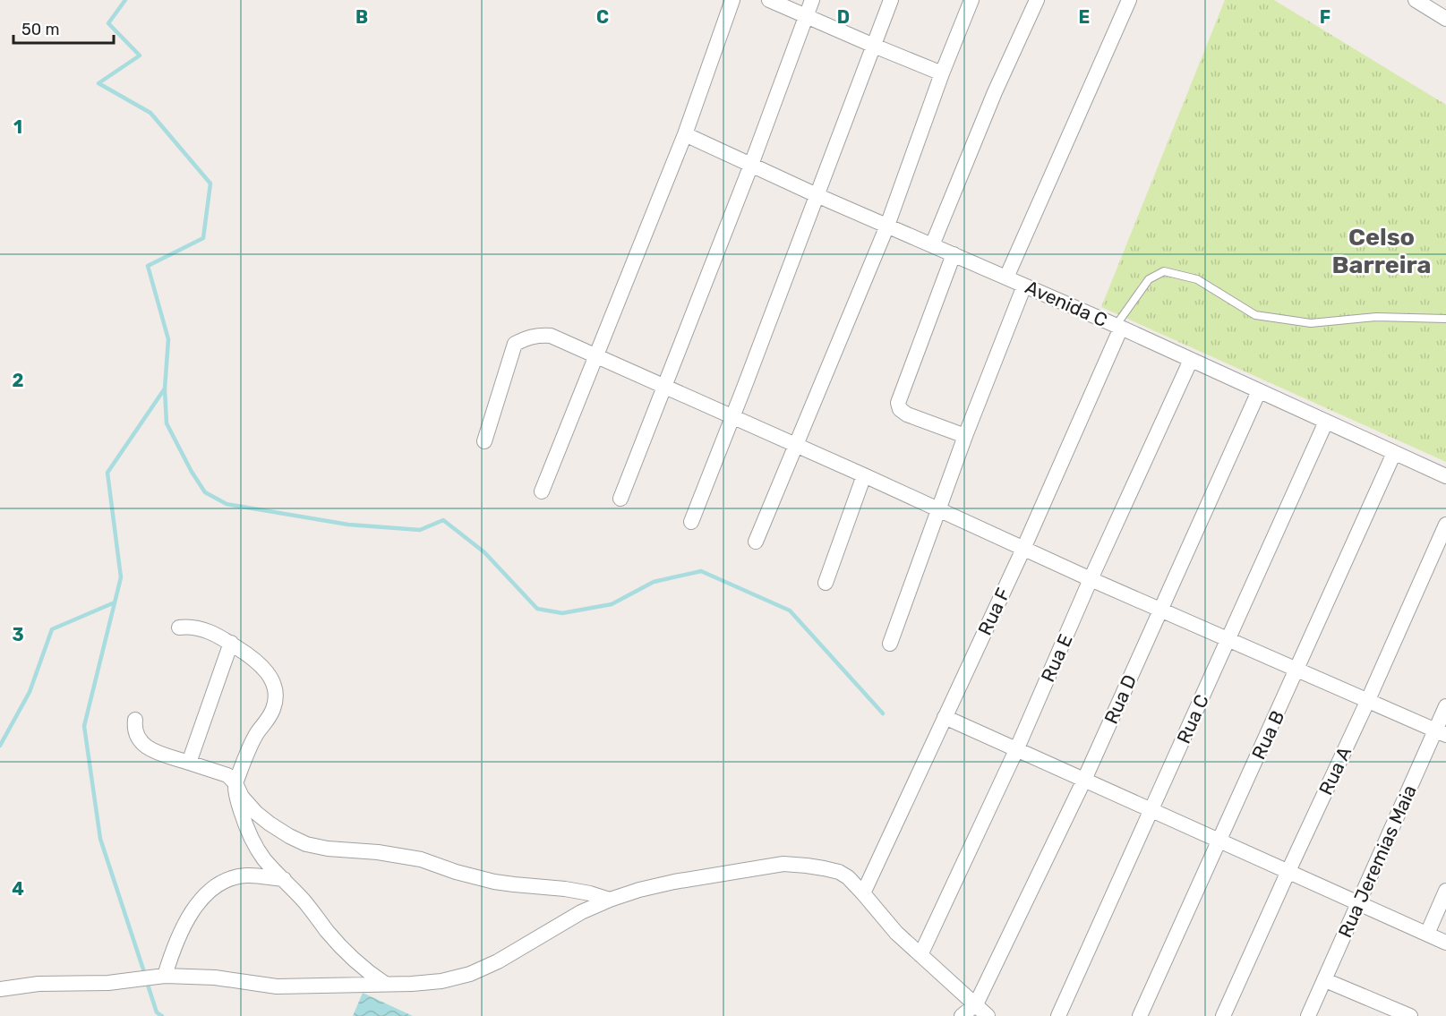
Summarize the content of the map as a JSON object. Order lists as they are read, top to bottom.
{
  "streets": {
    "street": [
      "Avenida C",
      "Rua F",
      "Rua E",
      "Rua D",
      "Rua C",
      "Rua B",
      "Rua A",
      "Rua Jeremias Maia"
    ]
  },
  "crossings": [
    ["Avenida C", "Rua F"],
    ["Avenida C", "Rua E"],
    ["Avenida C", "Rua D"],
    ["Avenida C", "Rua C"],
    ["Avenida C", "Rua B"]
  ],
  "districts": ["Celso Barreira"],
  "scale_bar": "50 m",
  "grid": {
    "columns": [
      "B",
      "C",
      "D",
      "E",
      "F"
    ],
    "rows": [
      "1",
      "2",
      "3",
      "4"
    ]
  }
}
